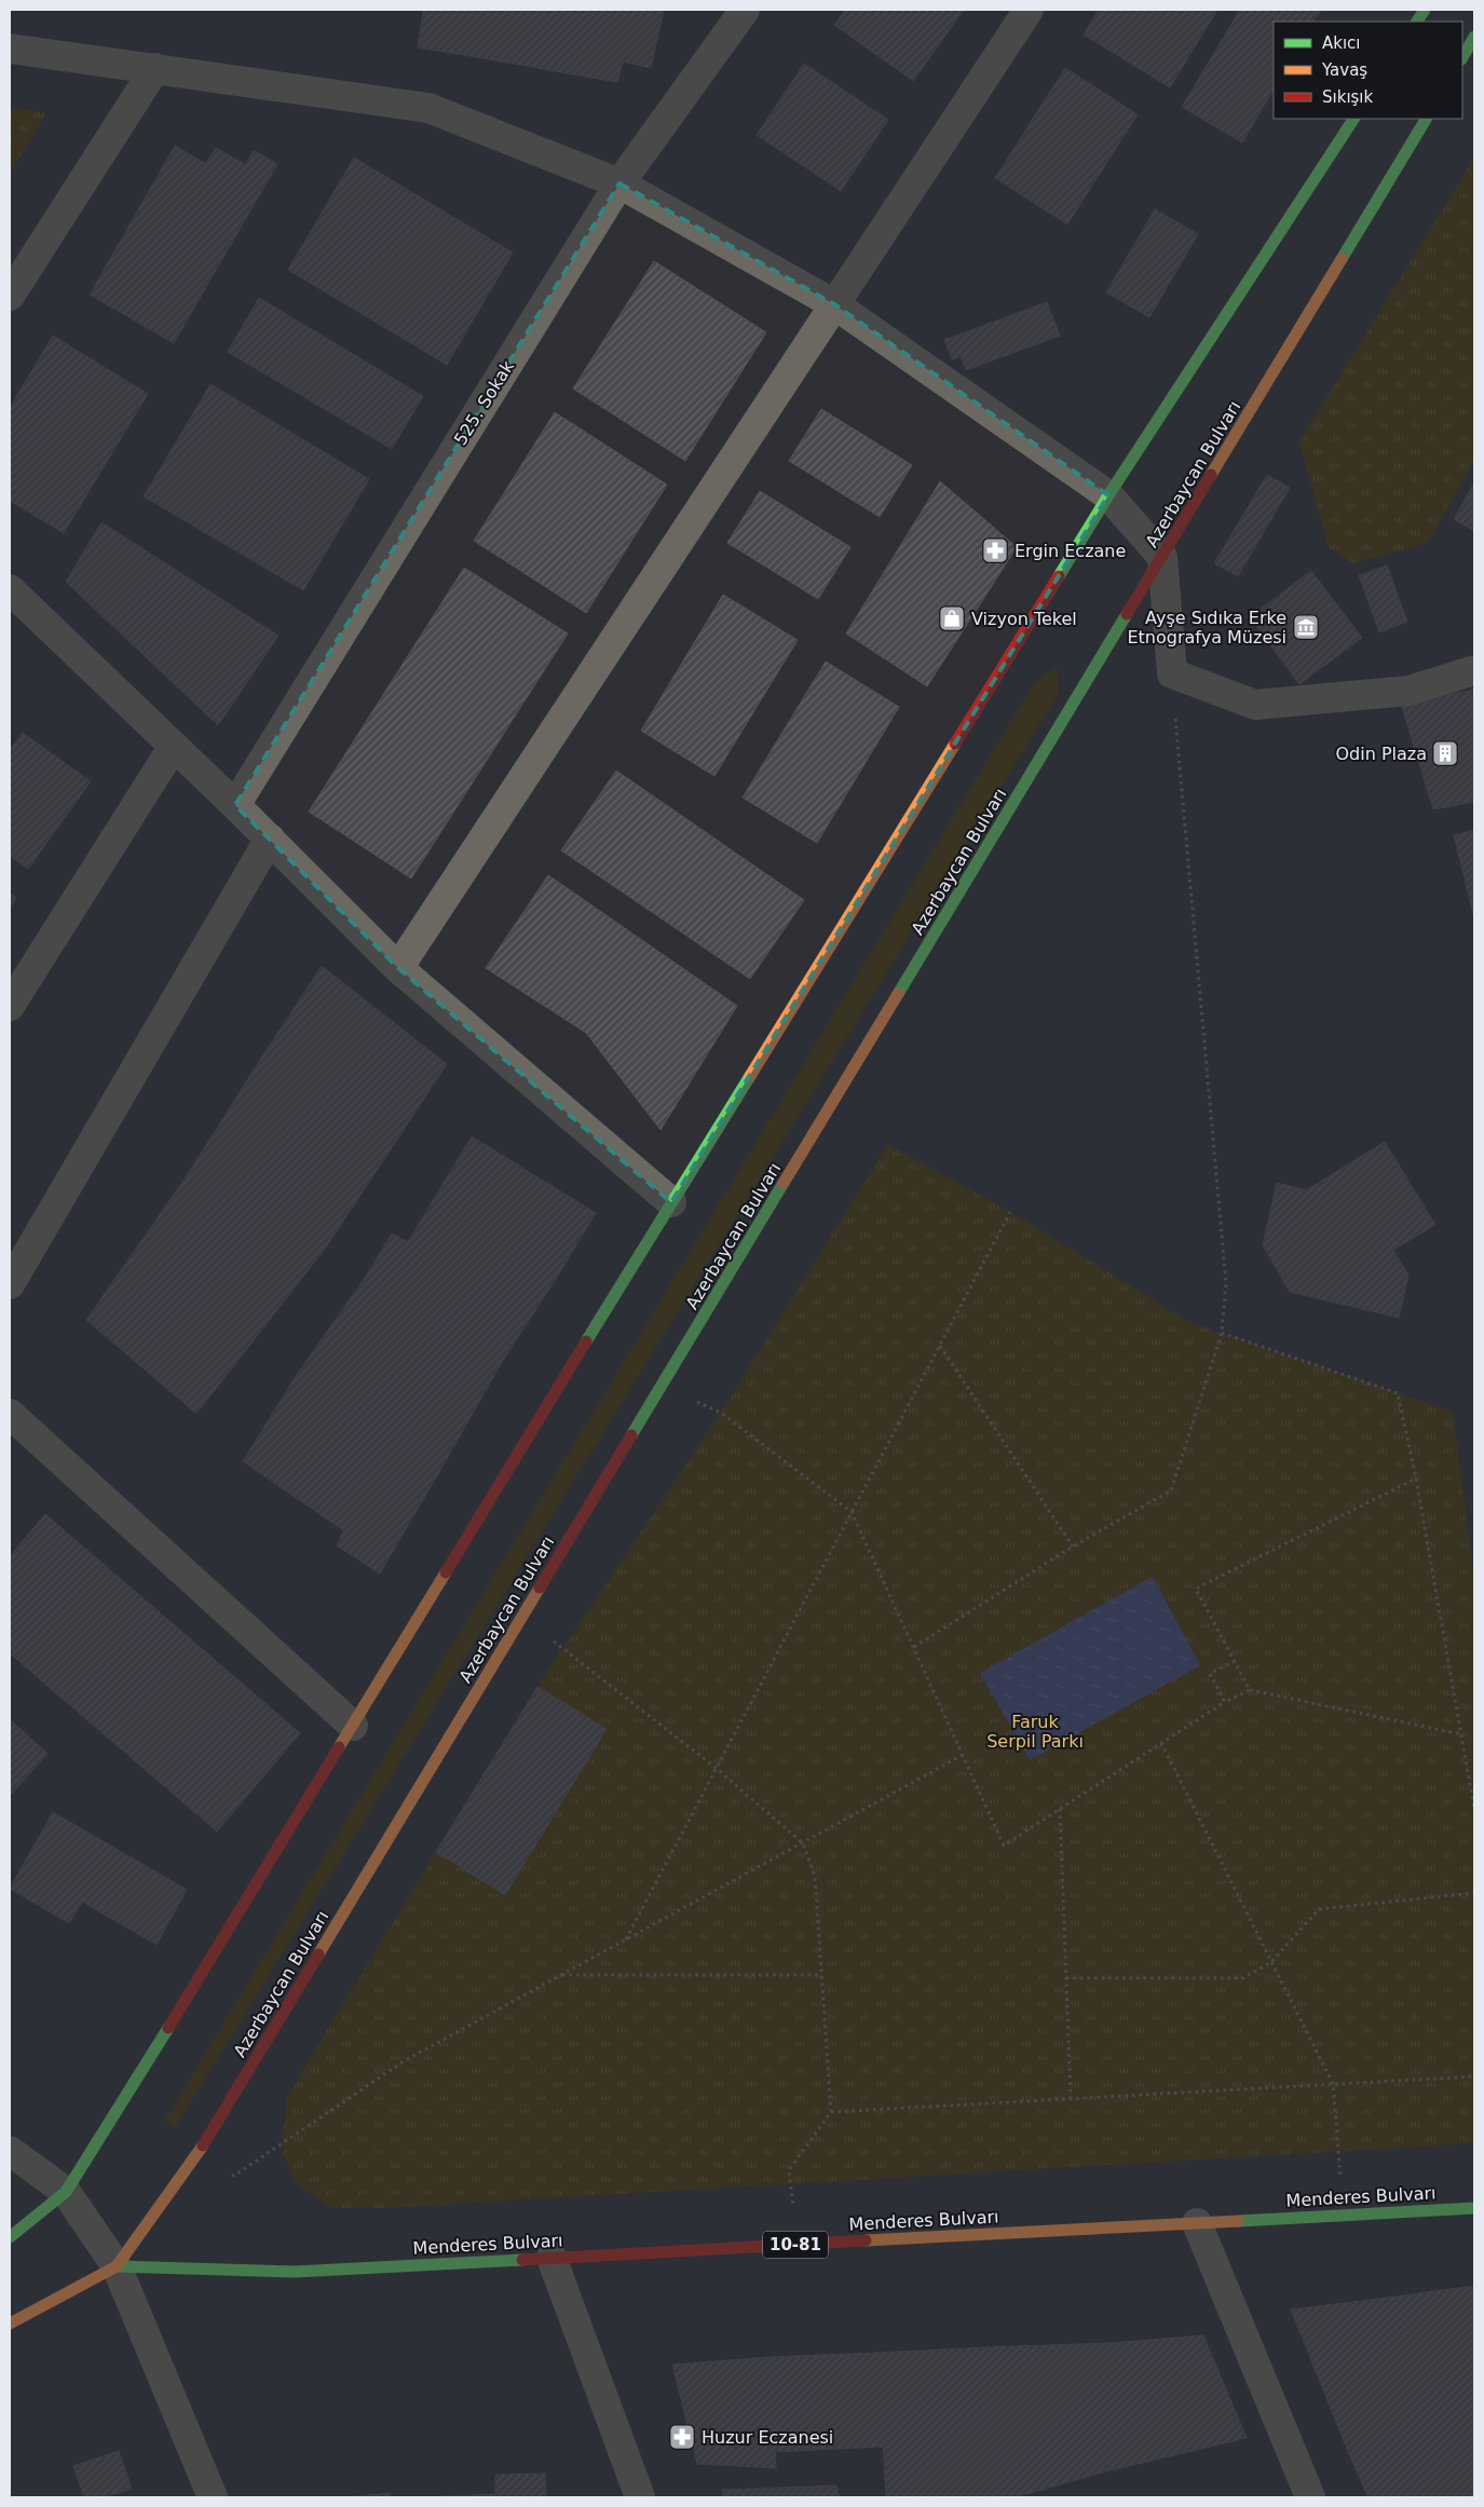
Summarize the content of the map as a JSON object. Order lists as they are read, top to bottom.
{
  "streets": {
    "main road": ["Azerbaycan Bulvarı", "Menderes Bulvarı", "10-81"],
    "street": ["525. Sokak"]
  },
  "crossings": [
    ["Azerbaycan Bulvarı", "Menderes Bulvarı"]
  ],
  "parks": ["Faruk Serpil Parkı"],
  "places": {
    "pharmacy": ["Ergin Eczane", "Huzur Eczanesi"],
    "shop": ["Vizyon Tekel"],
    "museum": ["Ayşe Sıdıka Erke Etnografya Müzesi"],
    "building": ["Odin Plaza"]
  },
  "legend": ["Akıcı", "Yavaş", "Sıkışık"]
}
